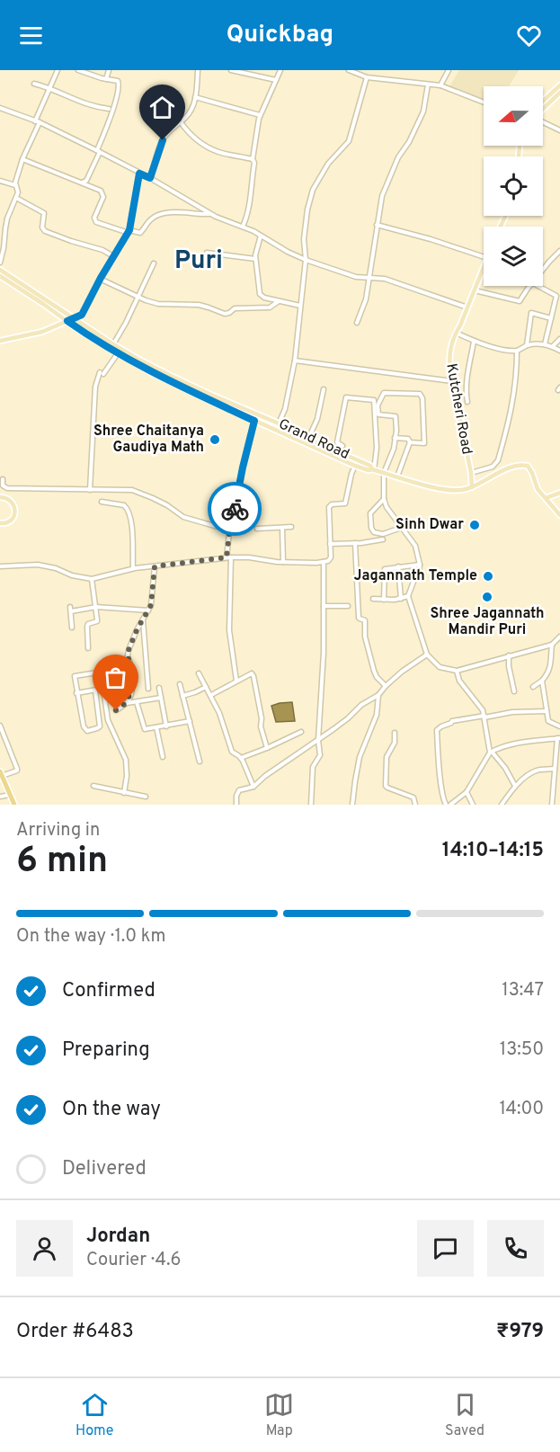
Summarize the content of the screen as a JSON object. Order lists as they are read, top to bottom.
{
  "streets": {
    "main road": ["Kutcheri Road", "Grand Road"]
  },
  "crossings": [
    ["Kutcheri Road", "Grand Road"]
  ],
  "districts": ["Puri"],
  "places": [
    "Shree Chaitanya Gaudiya Math",
    "Sinh Dwar",
    "Jagannath Temple",
    "Shree Jagannath Mandir Puri"
  ],
  "north": "left",
  "page": {
    "header": "Quickbag",
    "heading": ["6 min", "Arriving in", "14:10–14:15"],
    "panel": [
      "Jordan",
      "Courier · 4.6",
      "Order #6483",
      "₹979"
    ],
    "bar": "On the way · 1.0 km",
    "list": [
      ["Confirmed", "13:47"],
      ["Preparing", "13:50"],
      ["On the way", "14:00"],
      "Delivered"
    ],
    "tabs": ["Home", "Map", "Saved"]
  }
}
